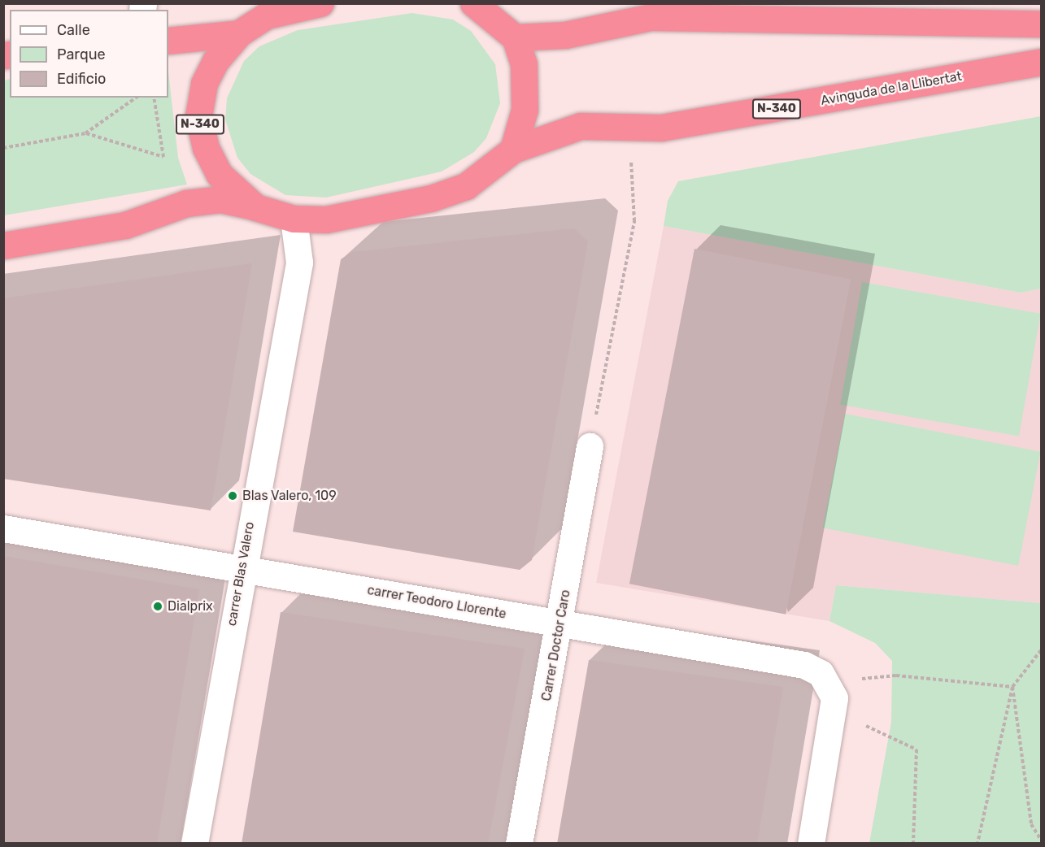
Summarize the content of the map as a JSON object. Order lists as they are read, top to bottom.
{
  "streets": {
    "highway": ["Avinguda de la Llibertat", "N-340"],
    "street": ["carrer Blas Valero", "carrer Teodoro Llorente", "Carrer Doctor Caro"]
  },
  "crossings": [
    ["Avinguda de la Llibertat", "N-340"],
    ["N-340", "carrer Blas Valero"],
    ["carrer Blas Valero", "carrer Teodoro Llorente"],
    ["carrer Teodoro Llorente", "Carrer Doctor Caro"]
  ],
  "places": ["Blas Valero, 109", "Dialprix"],
  "legend": ["Calle", "Parque", "Edificio"]
}
